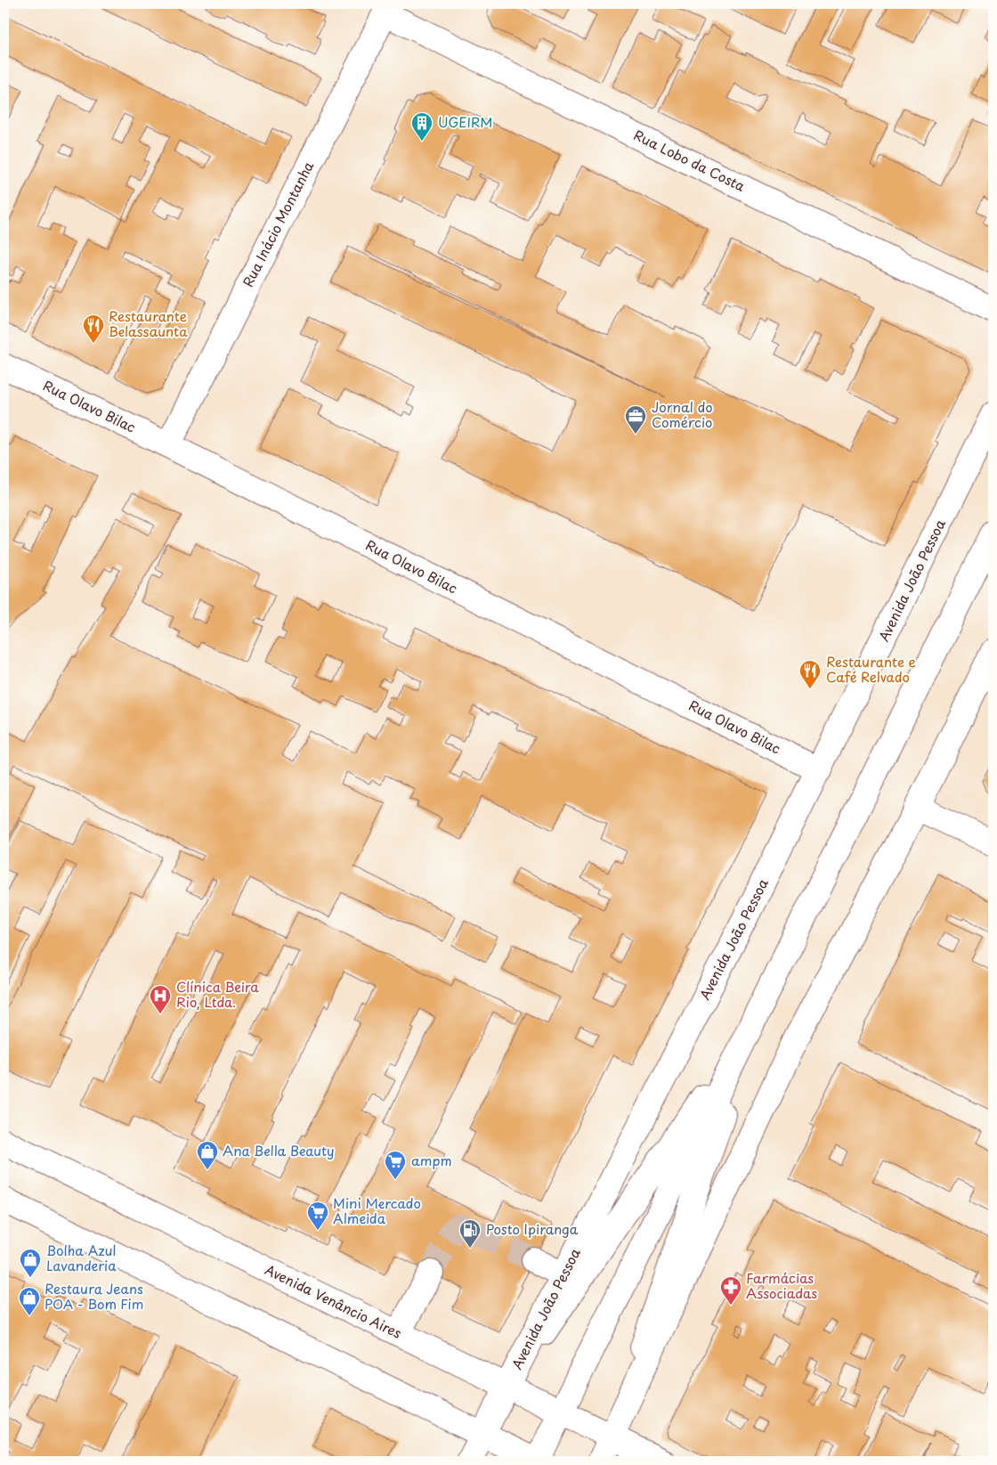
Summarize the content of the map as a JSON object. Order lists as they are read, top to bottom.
{
  "streets": {
    "main road": [
      "Rua Lobo da Costa",
      "Rua Inácio Montanha",
      "Rua Olavo Bilac",
      "Avenida João Pessoa",
      "Avenida Venâncio Aires"
    ]
  },
  "crossings": [
    ["Rua Lobo da Costa", "Rua Inácio Montanha"],
    ["Rua Inácio Montanha", "Rua Olavo Bilac"],
    ["Rua Olavo Bilac", "Avenida João Pessoa"],
    ["Avenida João Pessoa", "Avenida Venâncio Aires"]
  ],
  "places": {
    "building": ["UGEIRM"],
    "restaurant": ["Restaurante Belassaunta", "Restaurante e Café Relvado"],
    "office": ["Jornal do Comércio"],
    "hospital": ["Clínica Beira Rio, Ltda."],
    "shop": ["Ana Bella Beauty", "Bolha Azul Lavanderia", "Restaura Jeans POA - Bom Fim"],
    "supermarket": ["ampm", "Mini Mercado Almeida"],
    "fuel station": ["Posto Ipiranga"],
    "pharmacy": ["Farmácias Associadas"]
  }
}
